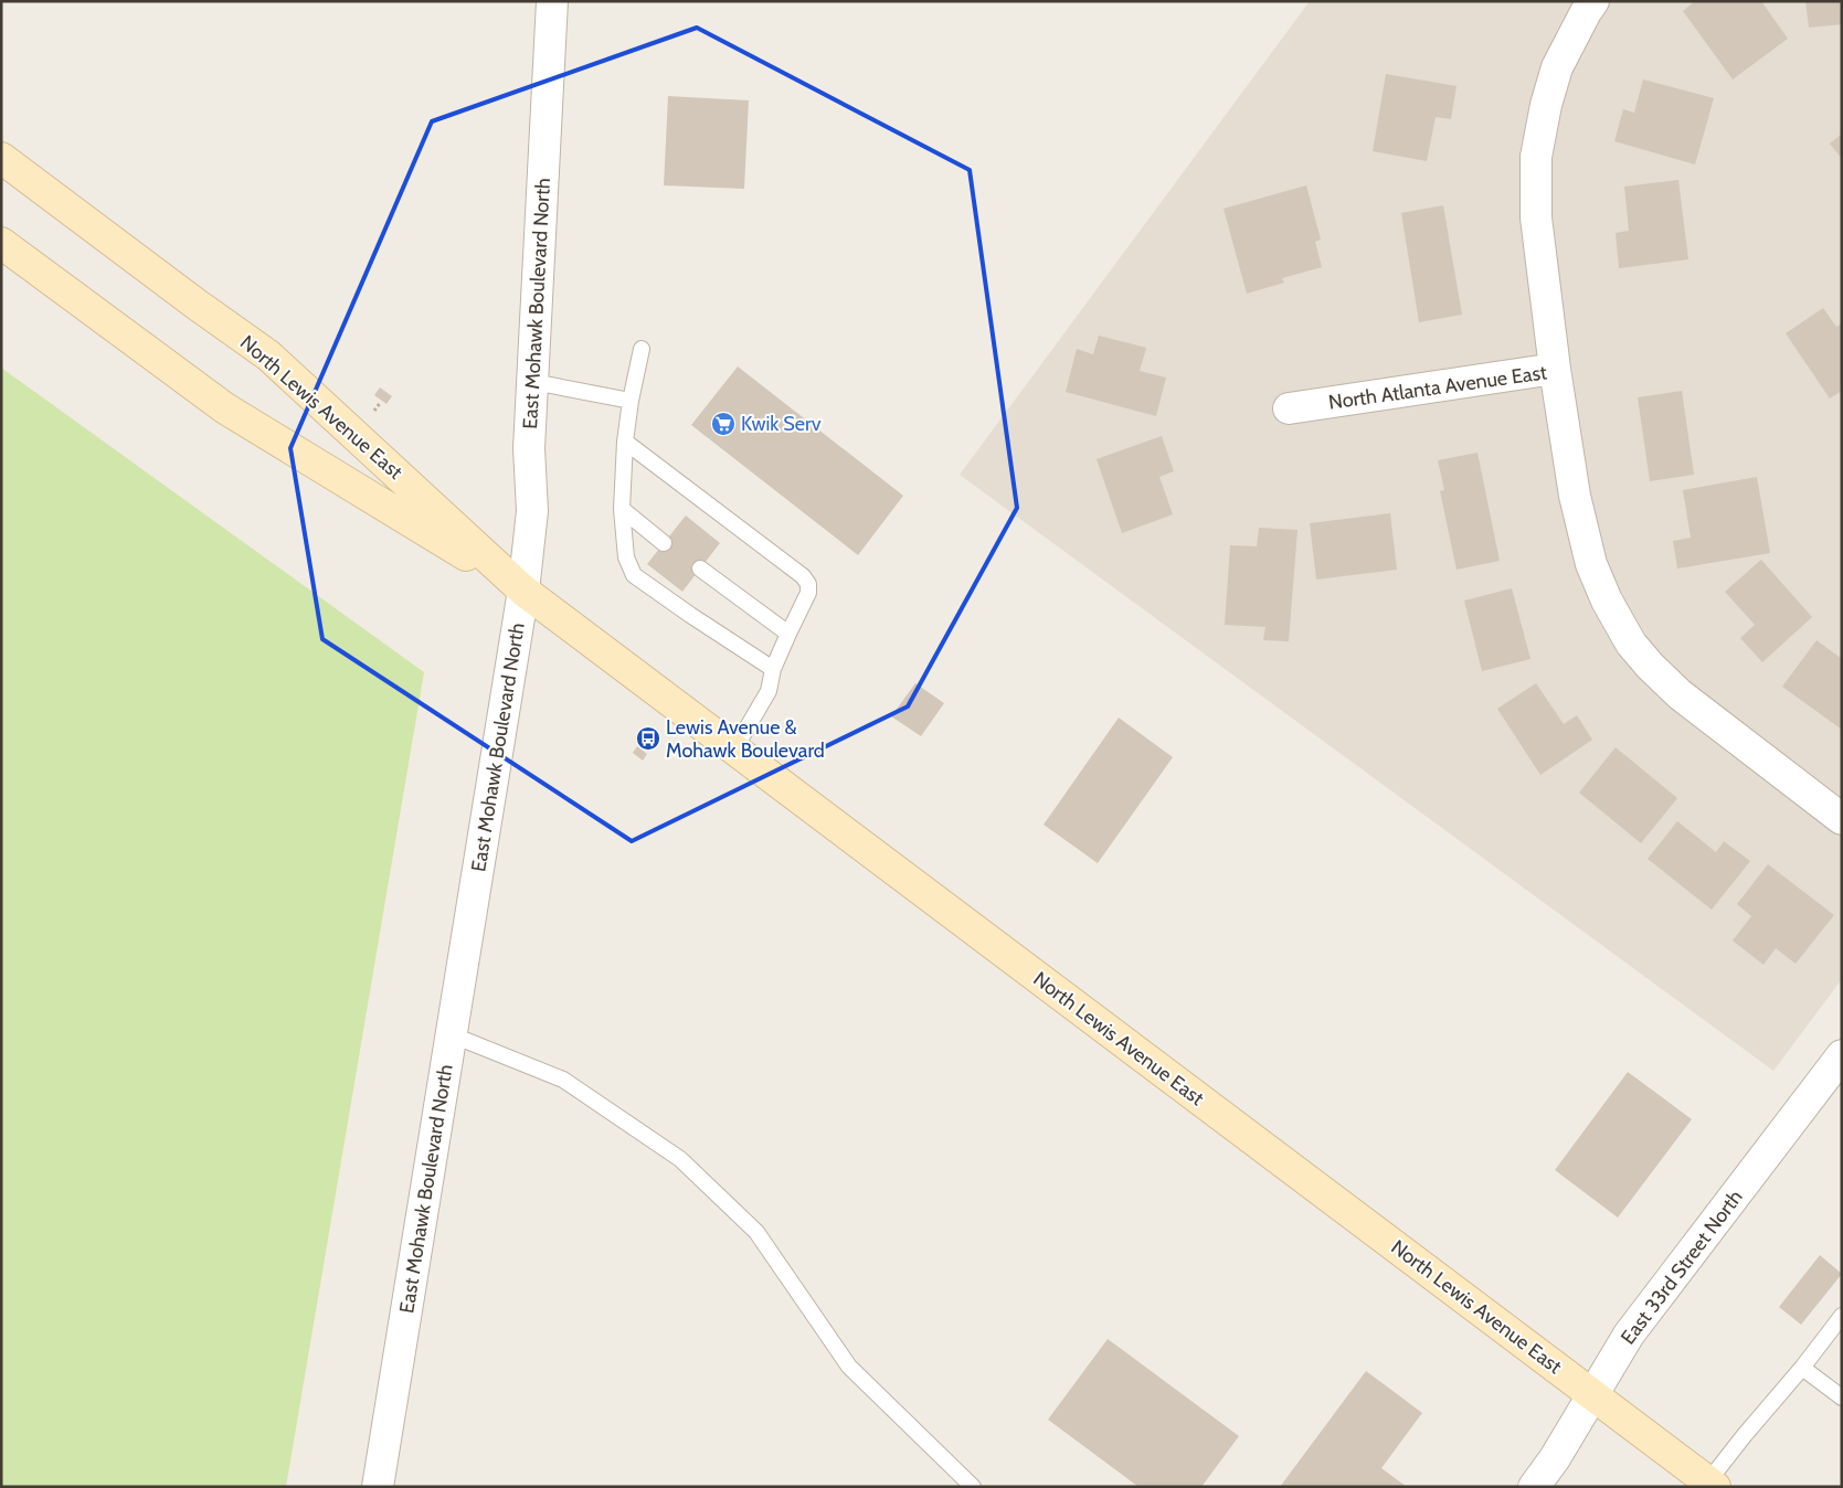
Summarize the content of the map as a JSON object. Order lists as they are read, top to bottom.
{
  "streets": {
    "main road": ["North Lewis Avenue East"],
    "street": ["East Mohawk Boulevard North", "North Atlanta Avenue East", "East 33rd Street North"]
  },
  "crossings": [
    ["East Mohawk Boulevard North", "North Lewis Avenue East"],
    ["North Lewis Avenue East", "East 33rd Street North"]
  ],
  "places": {
    "supermarket": ["Kwik Serv"],
    "bus stop": ["Lewis Avenue & Mohawk Boulevard"]
  }
}
